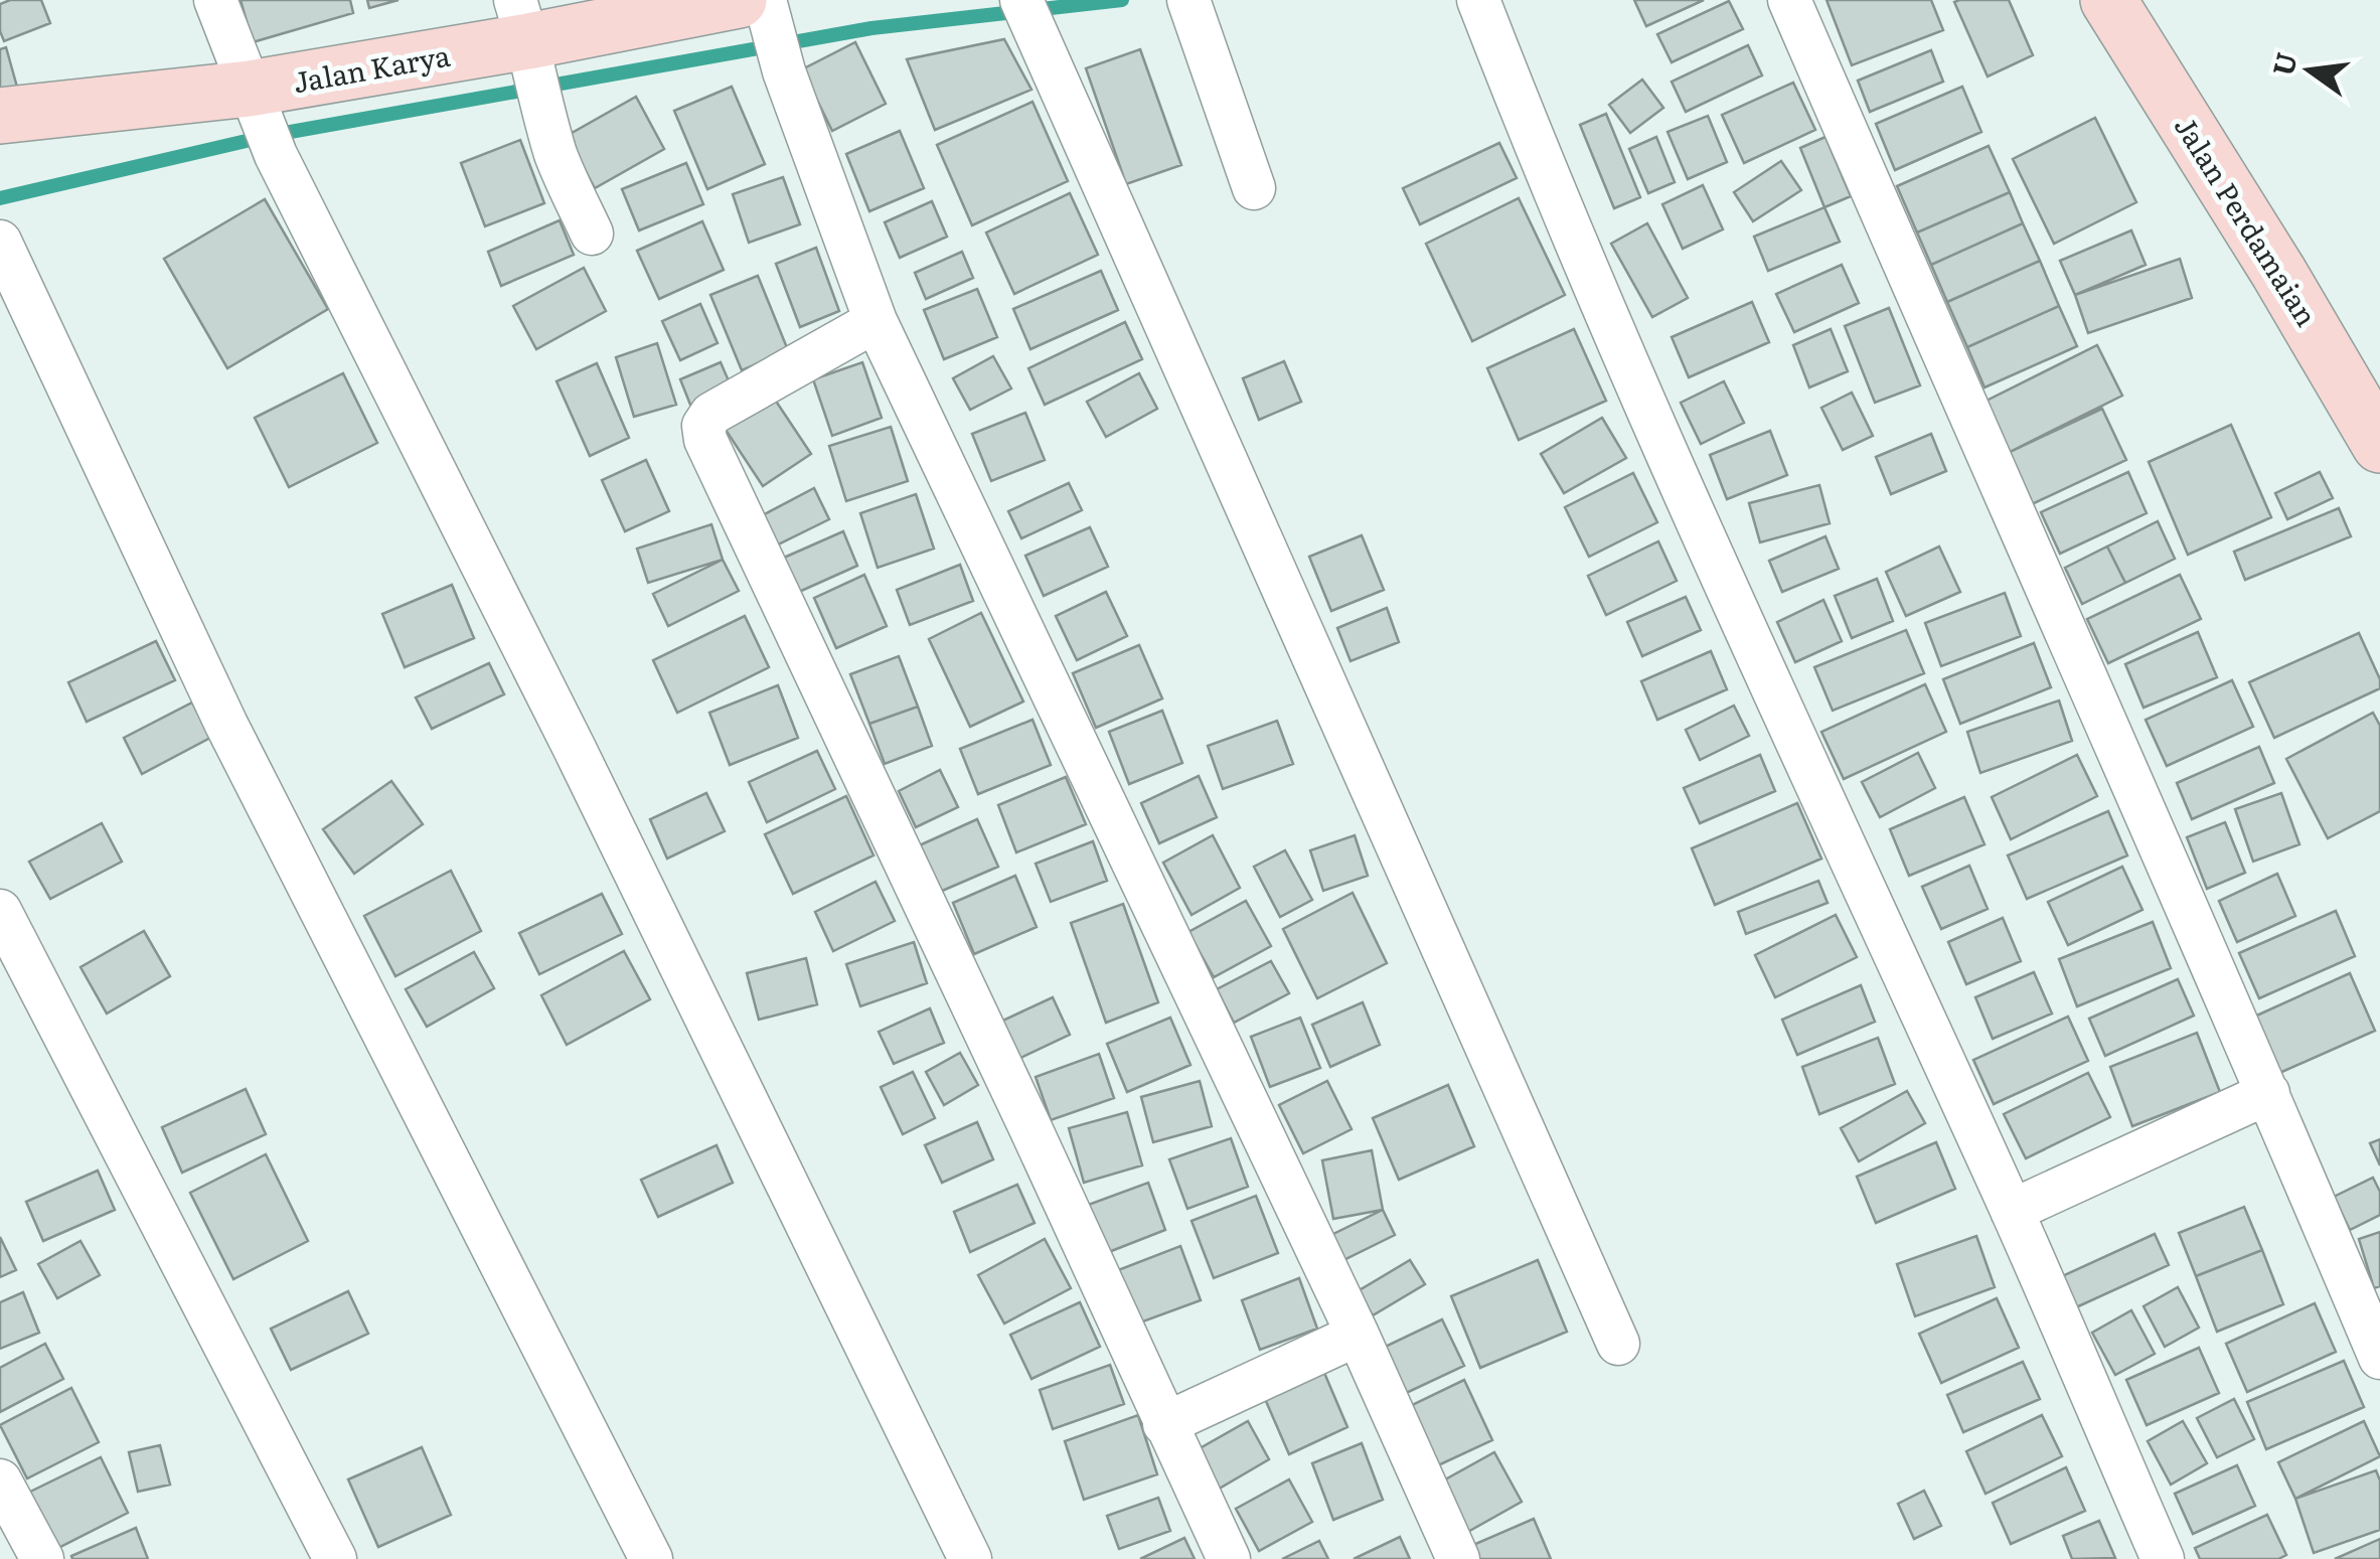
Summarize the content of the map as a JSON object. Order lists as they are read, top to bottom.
{
  "streets": {
    "street": ["Jalan Karya", "Jalan Perdamaian"]
  },
  "north": "left"
}
